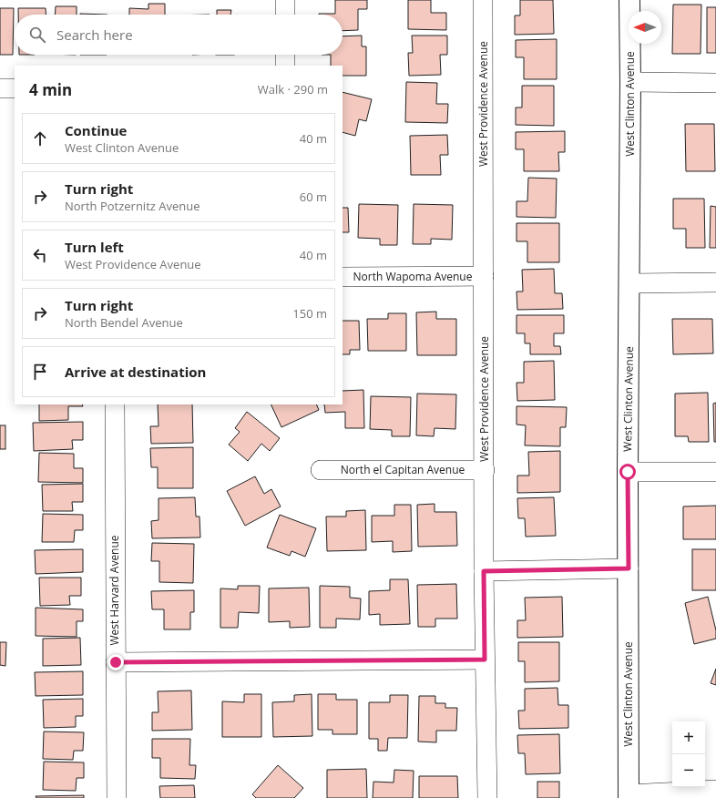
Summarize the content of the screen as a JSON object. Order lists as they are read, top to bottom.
{
  "streets": {
    "main road": ["West Clinton Avenue"],
    "street": [
      "West Providence Avenue",
      "North Wapoma Avenue",
      "North el Capitan Avenue",
      "West Harvard Avenue"
    ]
  },
  "crossings": [
    ["West Providence Avenue", "North Wapoma Avenue"],
    ["West Providence Avenue", "North el Capitan Avenue"]
  ],
  "north": "left",
  "page": {
    "search": "Search here",
    "heading": ["4 min", "Walk · 290 m"],
    "list": [
      ["Continue", "West Clinton Avenue", "40 m"],
      ["Turn right", "North Potzernitz Avenue", "60 m"],
      ["Turn left", "West Providence Avenue", "40 m"],
      ["Turn right", "North Bendel Avenue", "150 m"],
      "Arrive at destination"
    ],
    "map_buttons": ["+", "−"]
  }
}
